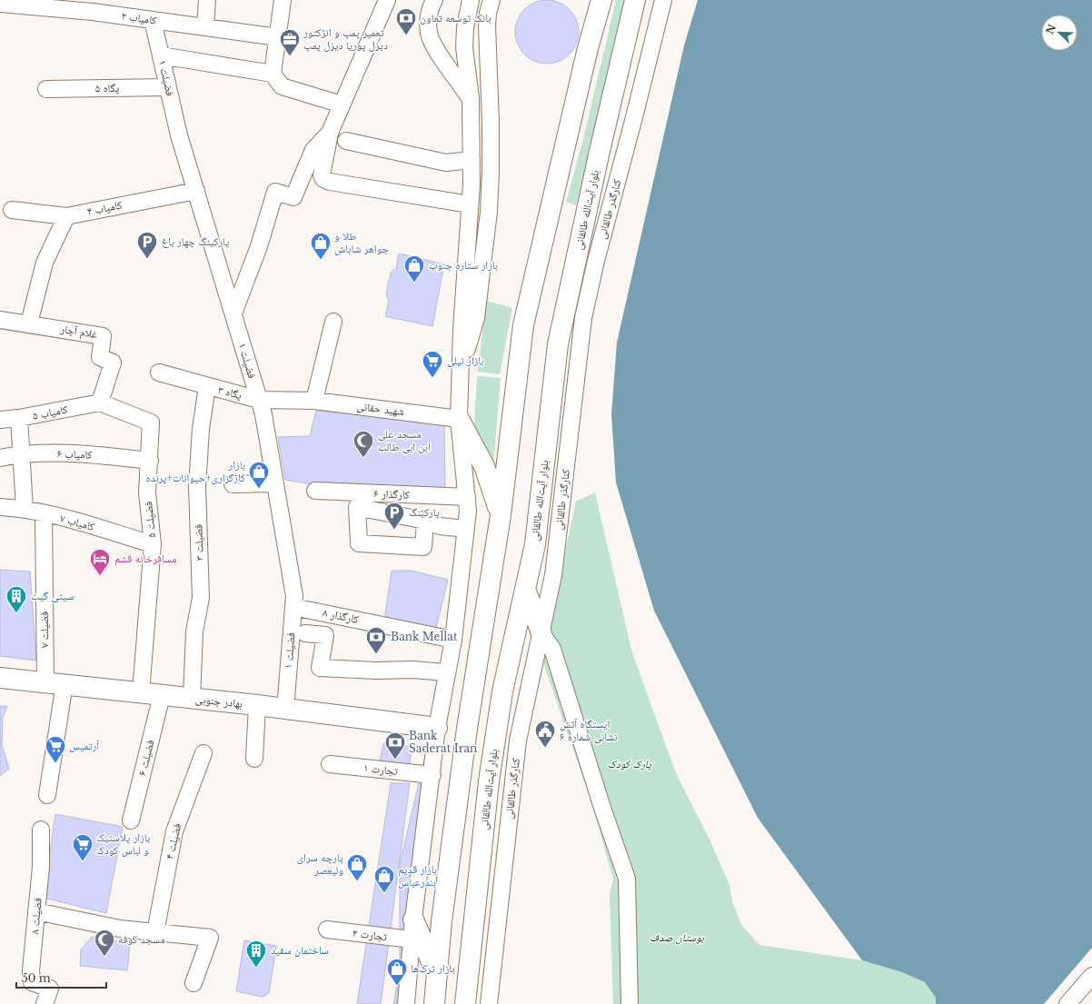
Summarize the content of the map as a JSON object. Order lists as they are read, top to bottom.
{
  "streets": {
    "main road": ["بلوار آیت‌الله طالقانی", "بهادر جنوبی"],
    "street": [
      "کامیاب ۲",
      "فضیلت ۱",
      "پگاه ۵",
      "کامیاب ۴",
      "کنارگذر طالقانی",
      "غلام آچار",
      "پگاه ۳",
      "شهید حقانی",
      "کامیاب ۵",
      "کامیاب ۶",
      "کارگذار ۶",
      "فضیلت ۵",
      "کامیاب ۷",
      "فضیلت ۳",
      "کارگذار ۸",
      "فضیلت ۷",
      "فضیلت ۶",
      "تجارت ۱",
      "فضیلت ۴",
      "فضیلت ۸",
      "تجارت ۳"
    ]
  },
  "crossings": [
    ["کامیاب ۲", "فضیلت ۱"],
    ["فضیلت ۱", "پگاه ۵"],
    ["فضیلت ۱", "کامیاب ۴"],
    ["فضیلت ۱", "پگاه ۳"],
    ["فضیلت ۱", "کارگذار ۸"],
    ["فضیلت ۱", "بهادر جنوبی"],
    ["غلام آچار", "کامیاب ۵"],
    ["غلام آچار", "فضیلت ۵"],
    ["پگاه ۳", "شهید حقانی"],
    ["پگاه ۳", "فضیلت ۳"],
    ["کامیاب ۵", "فضیلت ۵"],
    ["کامیاب ۶", "فضیلت ۵"],
    ["فضیلت ۵", "کامیاب ۷"],
    ["فضیلت ۵", "بهادر جنوبی"],
    ["کامیاب ۷", "فضیلت ۷"],
    ["فضیلت ۳", "بهادر جنوبی"],
    ["فضیلت ۷", "بهادر جنوبی"],
    ["بهادر جنوبی", "فضیلت ۶"]
  ],
  "parks": ["پارک کودک", "بوستان صدف"],
  "places": {
    "bank": ["بانک توسعه تعاون", "Bank Mellat", "Bank Saderat Iran"],
    "office": ["تعمیر پمپ و انژکتور دیزل پوریا دیزل پمپ"],
    "parking": ["پارکینگ چهار باغ", "پارکینگ"],
    "shop": [
      "طلا و جواهر شاباش",
      "بازار ستاره جنوب",
      "بازار کارگزاری+حیوانات+پرنده",
      "پارچه سرای ولیعصر",
      "بازار قدیم بندرعباس",
      "بازار ترک‌ها"
    ],
    "supermarket": ["بازار نیلی", "آرتمیس", "بازار پلاستیک و لباس کودک"],
    "mosque": ["مسجد علی ابن ابی طالب", "مسجد کوفه"],
    "hotel": ["مسافرخانه قشم"],
    "building": ["سیتی گیت", "ساختمان سفید"],
    "public building": ["ایستگاه آتش نشانی شماره ۶"]
  },
  "scale_bar": "50 m",
  "north": "top left"
}
